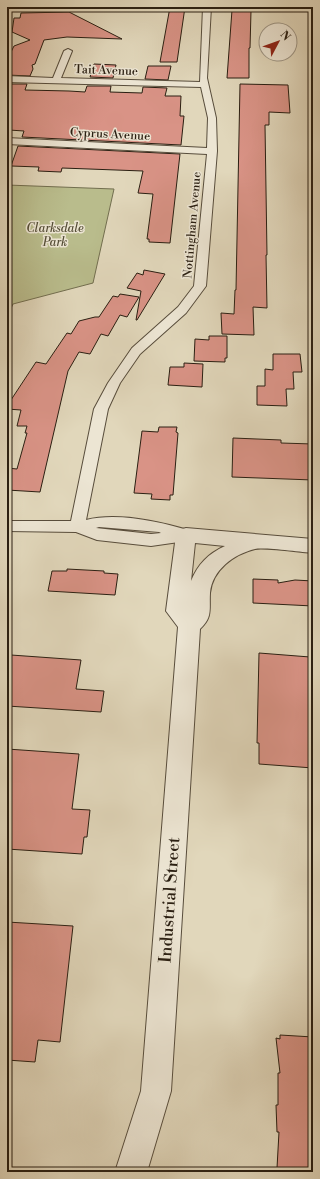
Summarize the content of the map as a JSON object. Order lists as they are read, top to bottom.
{
  "streets": {
    "street": [
      "Tait Avenue",
      "Cyprus Avenue",
      "Nottingham Avenue",
      "Industrial Street"
    ]
  },
  "crossings": [
    ["Tait Avenue", "Nottingham Avenue"],
    ["Cyprus Avenue", "Nottingham Avenue"]
  ],
  "parks": ["Clarksdale Park"],
  "north": "top right"
}
